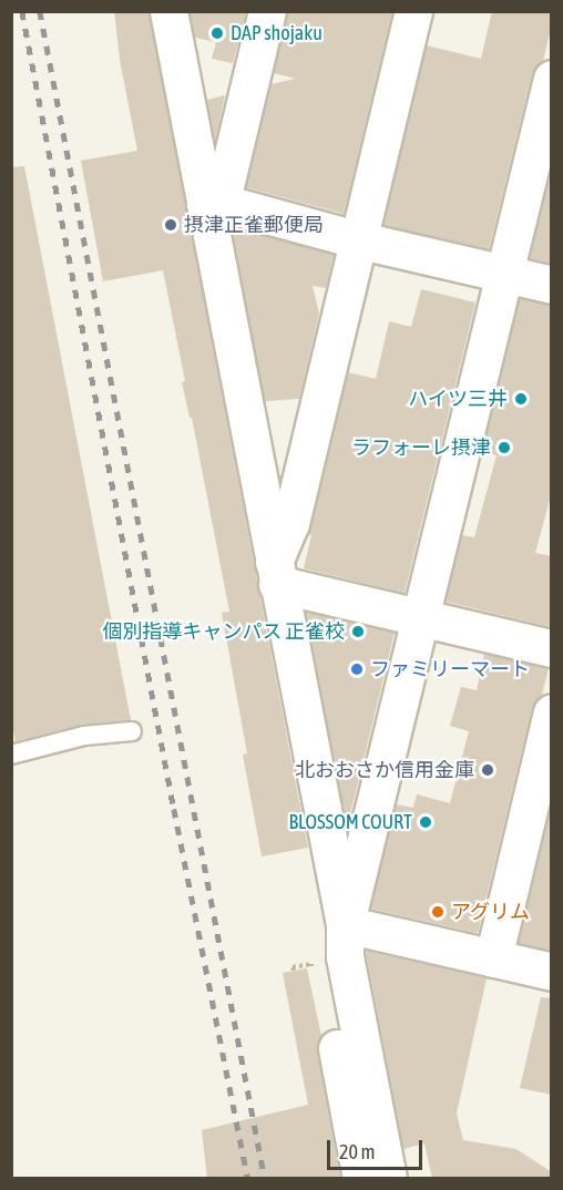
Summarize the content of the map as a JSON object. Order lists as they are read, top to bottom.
{
  "places": [
    "DAP shojaku",
    "摂津正雀郵便局",
    "ハイツ三井",
    "ラフォーレ摂津",
    "個別指導キャンパス 正雀校",
    "ファミリーマート",
    "北おおさか信用金庫",
    "BLOSSOM COURT",
    "アグリム"
  ],
  "scale_bar": "20 m"
}
